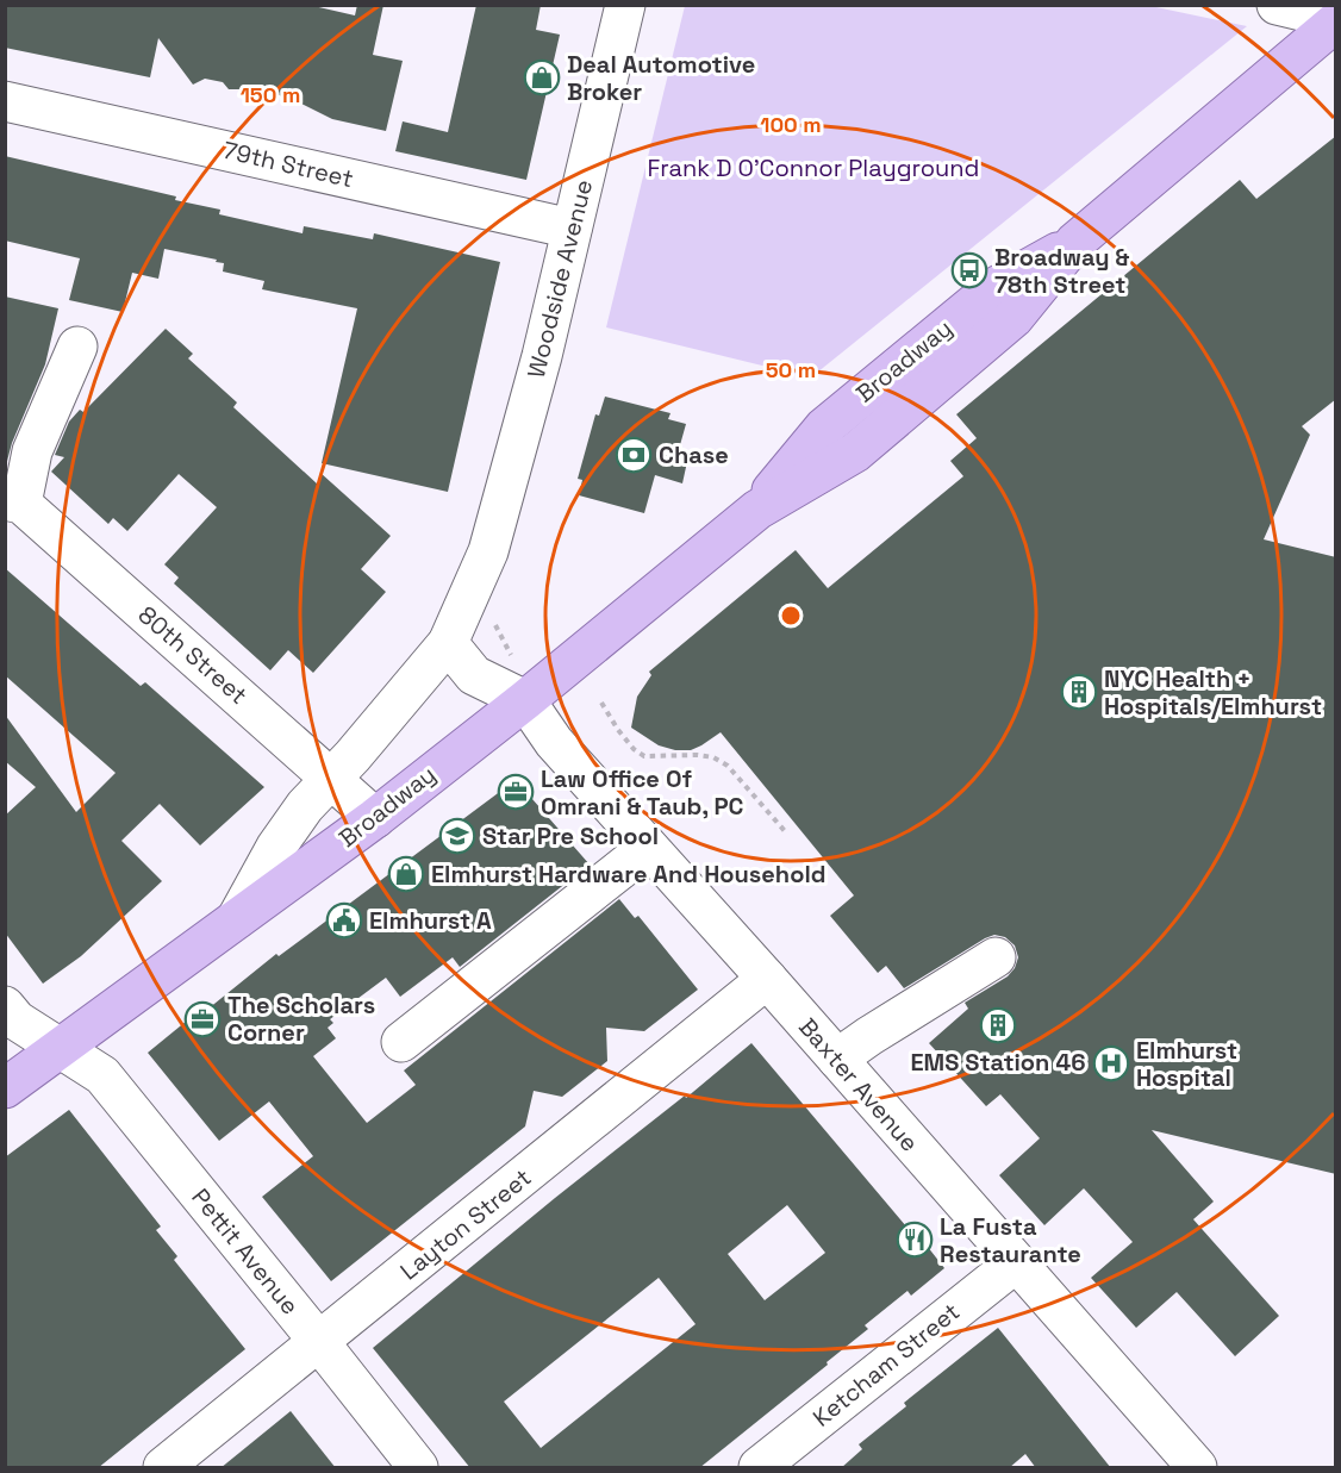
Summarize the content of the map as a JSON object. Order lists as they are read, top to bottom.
{
  "streets": {
    "main road": ["Broadway"],
    "street": [
      "79th Street",
      "Woodside Avenue",
      "80th Street",
      "Baxter Avenue",
      "Layton Street",
      "Pettit Avenue",
      "Ketcham Street"
    ]
  },
  "crossings": [
    ["79th Street", "Woodside Avenue"],
    ["Woodside Avenue", "Broadway"],
    ["Woodside Avenue", "80th Street"],
    ["Broadway", "80th Street"],
    ["Broadway", "Baxter Avenue"],
    ["Broadway", "Pettit Avenue"],
    ["Baxter Avenue", "Layton Street"],
    ["Baxter Avenue", "Ketcham Street"],
    ["Layton Street", "Pettit Avenue"]
  ],
  "parks": ["Frank D O'Connor Playground"],
  "places": {
    "shop": ["Deal Automotive Broker", "Elmhurst Hardware And Household"],
    "bus stop": ["Broadway & 78th Street"],
    "bank": ["Chase"],
    "building": ["NYC Health + Hospitals/Elmhurst", "EMS Station 46"],
    "office": ["Law Office Of Omrani & Taub, PC", "The Scholars Corner"],
    "school or university": ["Star Pre School"],
    "public building": ["Elmhurst A"],
    "hospital": ["Elmhurst Hospital"],
    "restaurant": ["La Fusta Restaurante"]
  },
  "rings": ["150 m", "100 m", "50 m"]
}
